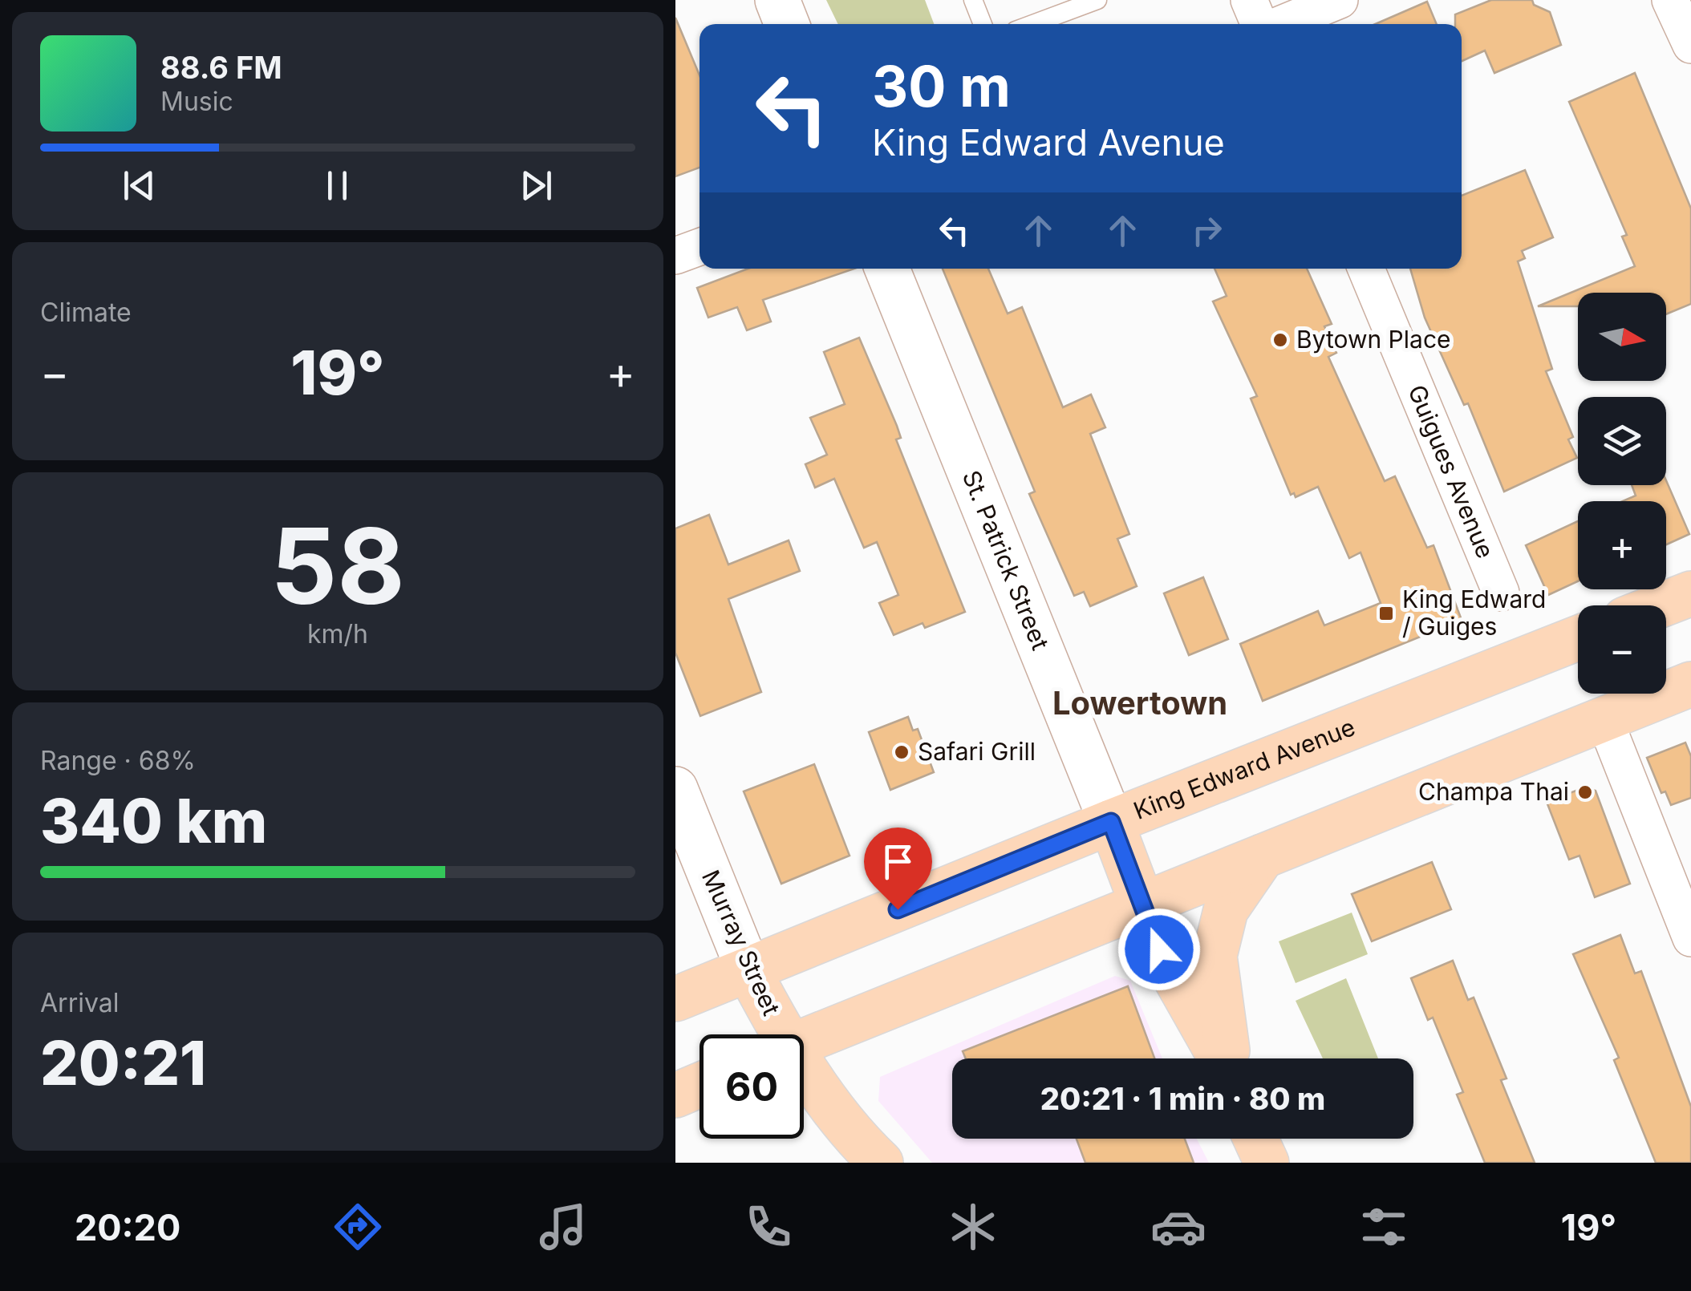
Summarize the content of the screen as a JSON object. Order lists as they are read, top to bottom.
{
  "streets": {
    "main road": ["St. Patrick Street", "King Edward Avenue", "Murray Street"],
    "street": ["Guigues Avenue"]
  },
  "crossings": [
    ["St. Patrick Street", "King Edward Avenue"],
    ["King Edward Avenue", "Murray Street"]
  ],
  "districts": ["Lowertown"],
  "places": {
    "other": ["Bytown Place", "Safari Grill", "Champa Thai"],
    "transit": ["King Edward / Guiges"]
  },
  "north": "right",
  "page": {
    "turn": ["30 m", "King Edward Avenue"],
    "song": ["88.6 FM", "Music"],
    "tile": [
      "Climate",
      ["58", "km/h"],
      ["Range · 68%", "340 km"],
      ["Arrival", "20:21"]
    ],
    "map_buttons": ["+", "−"],
    "heat": ["−", "19°", "+"],
    "limit": "60",
    "trip": "20:21 · 1 min · 80 m",
    "tabs": ["20:20", "19°"]
  }
}
